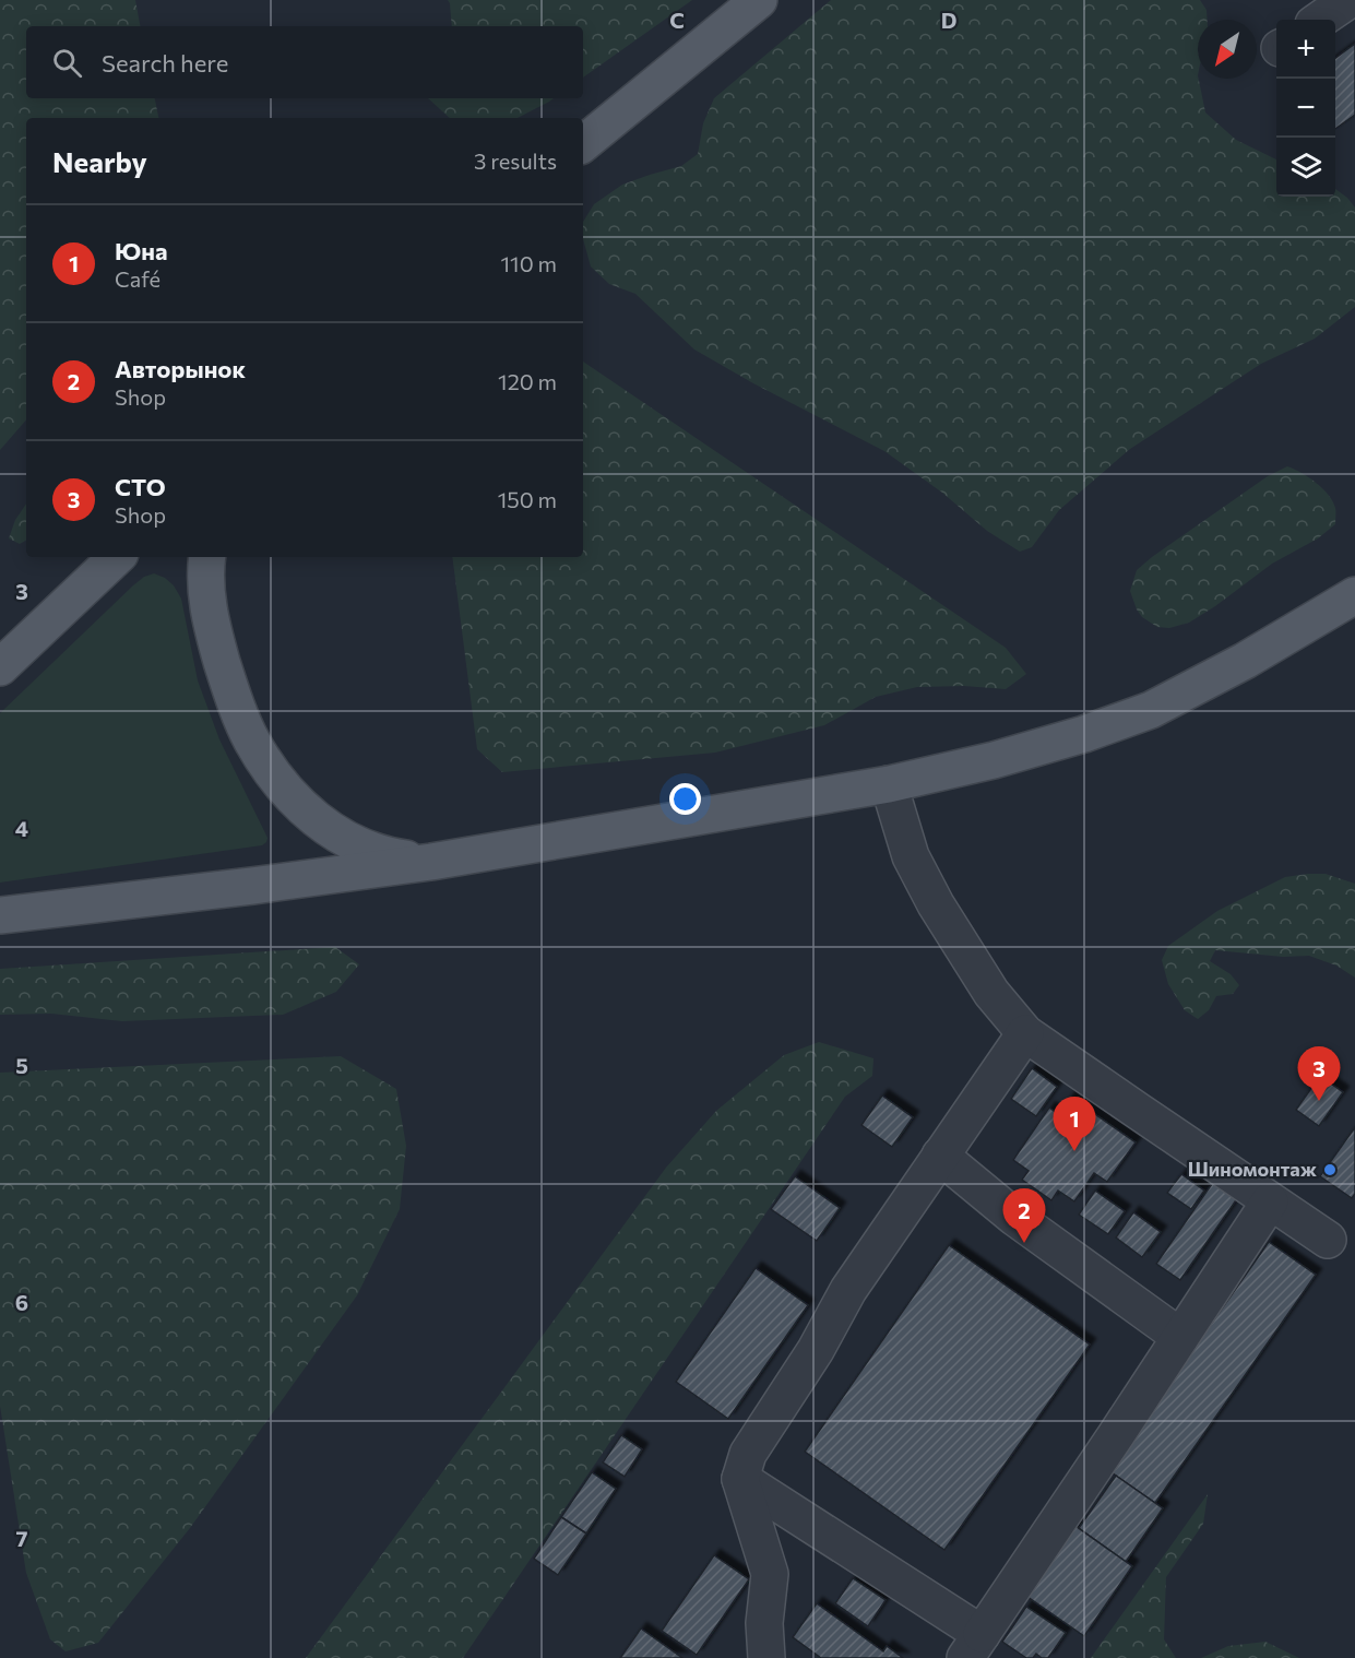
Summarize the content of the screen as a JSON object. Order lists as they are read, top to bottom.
{
  "places": ["Шиномонтаж"],
  "north": "bottom left",
  "page": {
    "map_buttons": ["+", "−"],
    "search": "Search here",
    "heading": ["Nearby", "3 results"],
    "list": [
      {
        "mark": "1",
        "name": "Юна",
        "note": "Café",
        "value": "110 m"
      },
      {
        "mark": "2",
        "name": "Авторынок",
        "note": "Shop",
        "value": "120 m"
      },
      {
        "mark": "3",
        "name": "СТО",
        "note": "Shop",
        "value": "150 m"
      }
    ],
    "pins": ["3", "1", "2"]
  },
  "grid": {
    "columns": ["C", "D"],
    "rows": [
      "3",
      "4",
      "5",
      "6",
      "7"
    ]
  }
}
